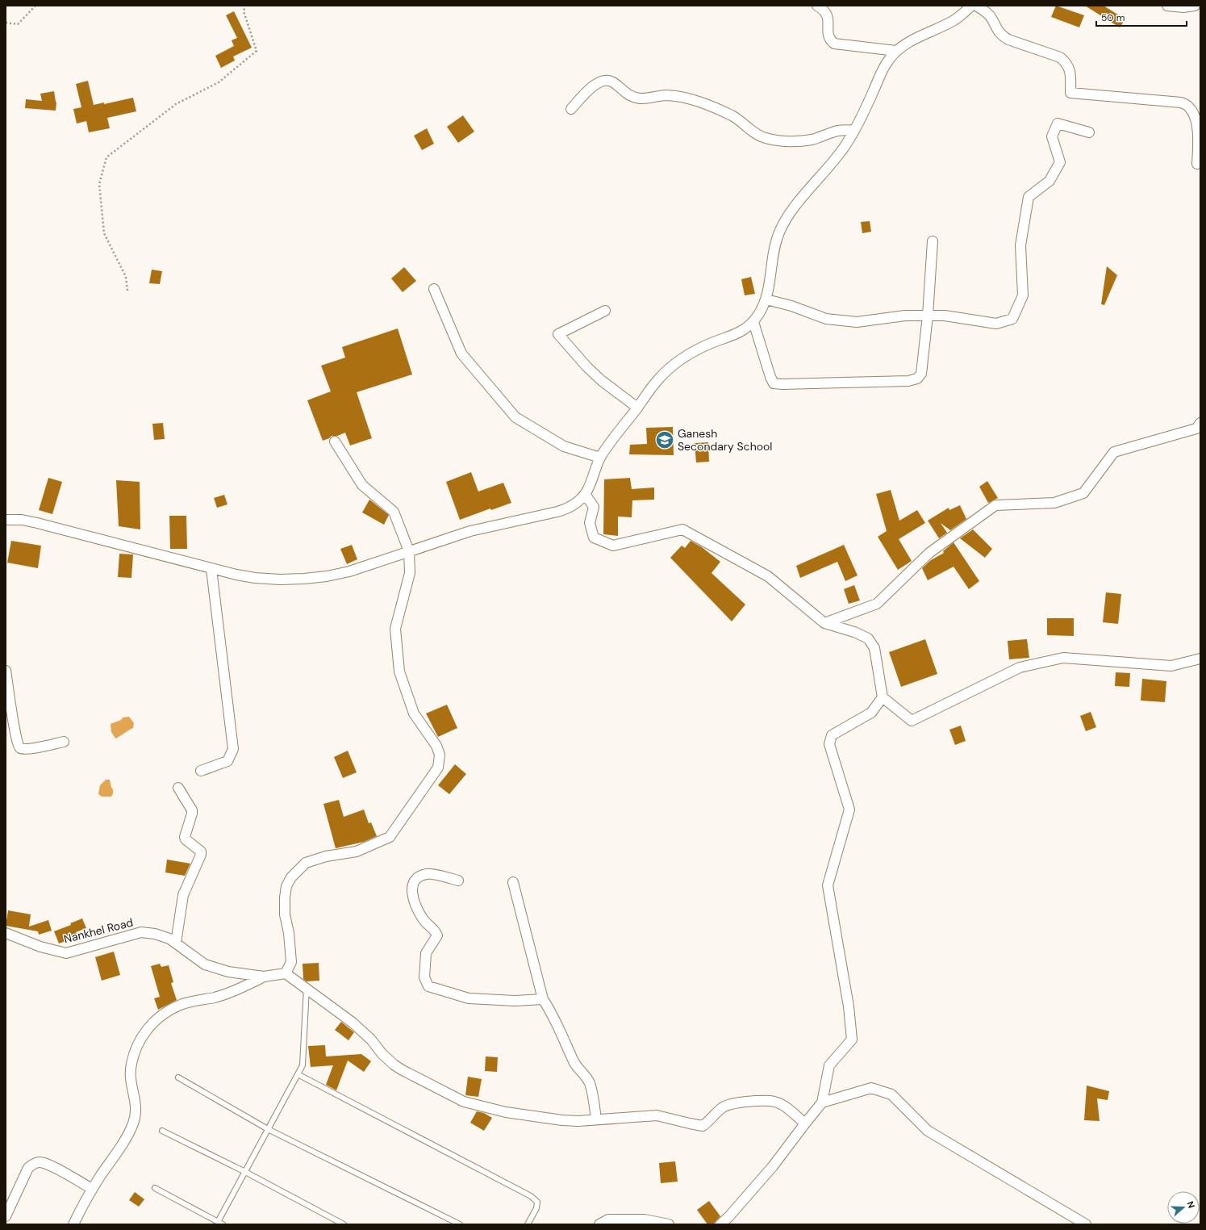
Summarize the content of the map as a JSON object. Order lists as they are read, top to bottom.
{
  "streets": {
    "street": ["Nankhel Road"]
  },
  "places": {
    "school or university": ["Ganesh Secondary School"]
  },
  "scale_bar": "50 m",
  "north": "right"
}
